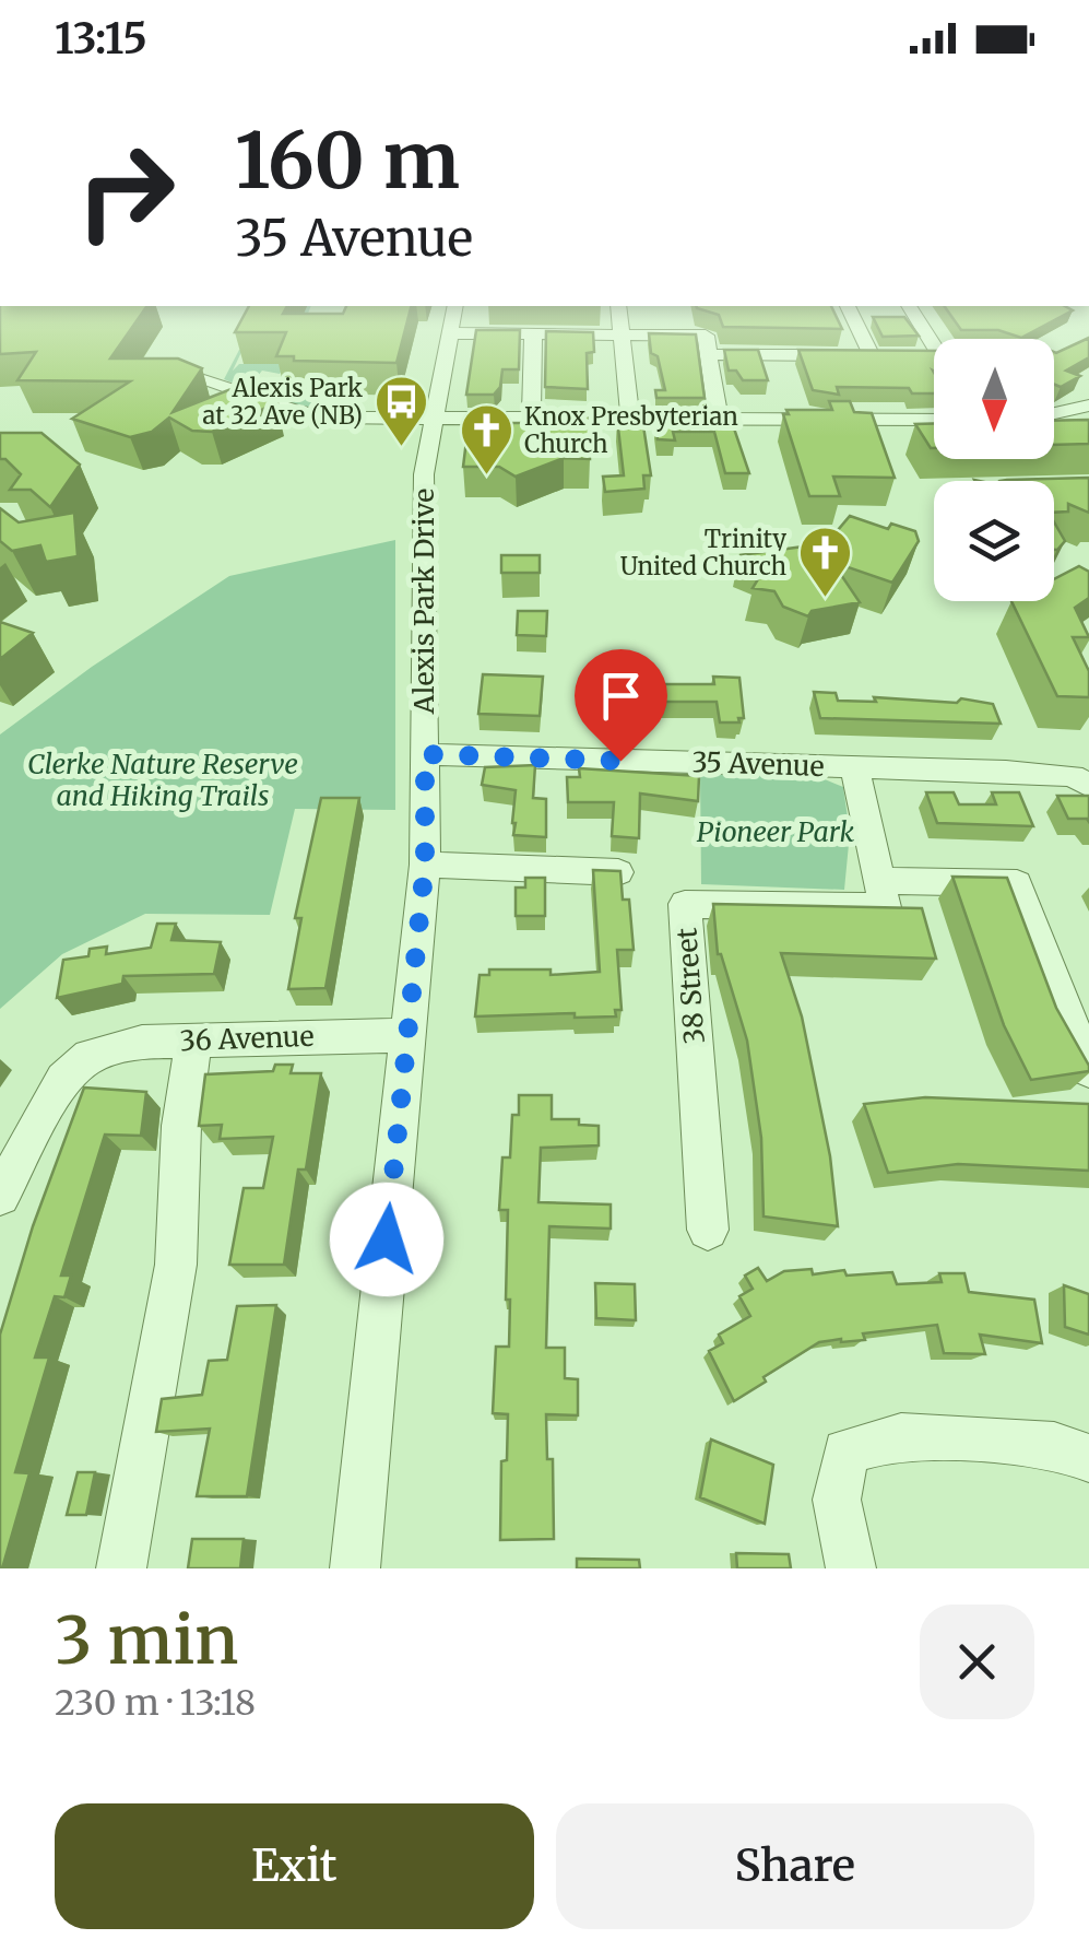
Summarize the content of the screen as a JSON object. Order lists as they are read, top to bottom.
{
  "streets": {
    "street": [
      "Alexis Park Drive",
      "35 Avenue",
      "38 Street",
      "36 Avenue"
    ]
  },
  "crossings": [
    ["Alexis Park Drive", "35 Avenue"],
    ["Alexis Park Drive", "36 Avenue"]
  ],
  "parks": ["Clerke Nature Reserve and Hiking Trails", "Pioneer Park"],
  "places": {
    "bus stop": ["Alexis Park at 32 Ave (NB)"],
    "church": ["Knox Presbyterian Church", "Trinity United Church"]
  },
  "north": "bottom",
  "page": {
    "status": "13:15",
    "turn": ["160 m", "35 Avenue"],
    "heading": ["3 min", "230 m · 13:18"],
    "buttons": ["Exit", "Share"]
  }
}
